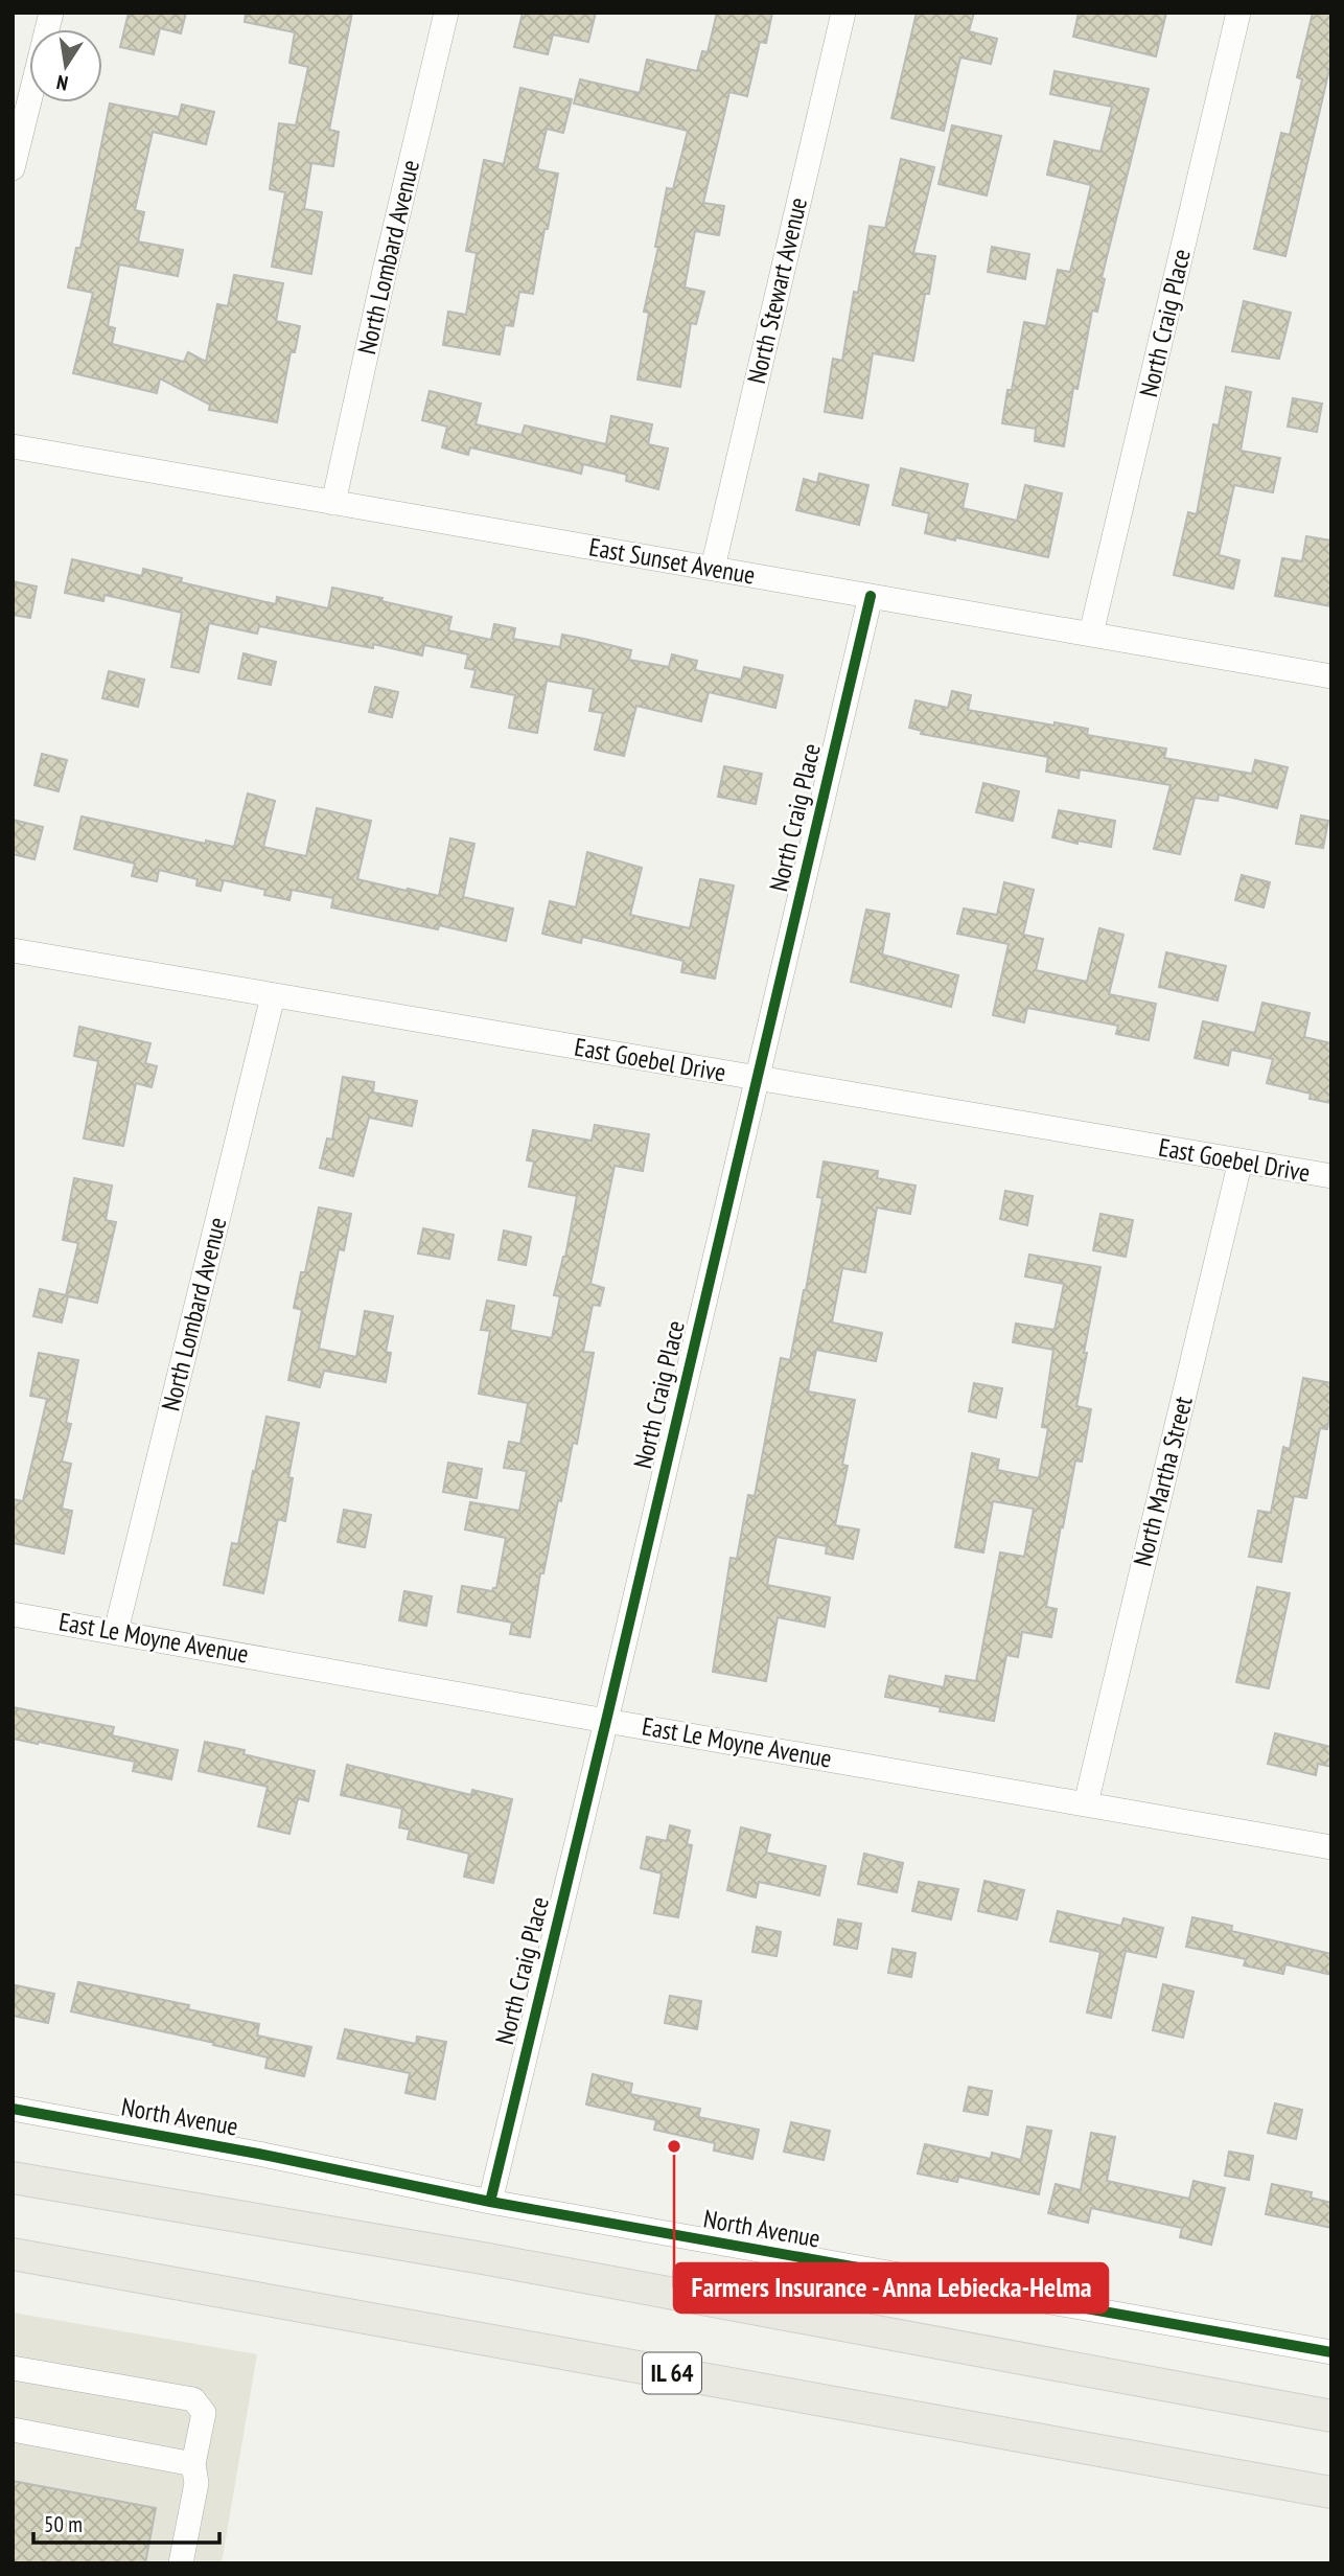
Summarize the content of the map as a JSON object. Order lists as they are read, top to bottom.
{
  "streets": {
    "main road": ["IL 64"],
    "street": [
      "North Lombard Avenue",
      "North Stewart Avenue",
      "North Craig Place",
      "East Sunset Avenue",
      "East Goebel Drive",
      "North Martha Street",
      "East Le Moyne Avenue",
      "North Avenue"
    ]
  },
  "crossings": [
    ["North Lombard Avenue", "East Sunset Avenue"],
    ["North Lombard Avenue", "East Goebel Drive"],
    ["North Lombard Avenue", "East Le Moyne Avenue"],
    ["North Stewart Avenue", "East Sunset Avenue"],
    ["North Craig Place", "East Sunset Avenue"],
    ["North Craig Place", "East Goebel Drive"],
    ["North Craig Place", "East Le Moyne Avenue"],
    ["North Craig Place", "North Avenue"],
    ["East Goebel Drive", "North Martha Street"],
    ["North Martha Street", "East Le Moyne Avenue"]
  ],
  "places": ["Farmers Insurance - Anna Lebiecka-Helma"],
  "scale_bar": "50 m",
  "north": "bottom"
}
